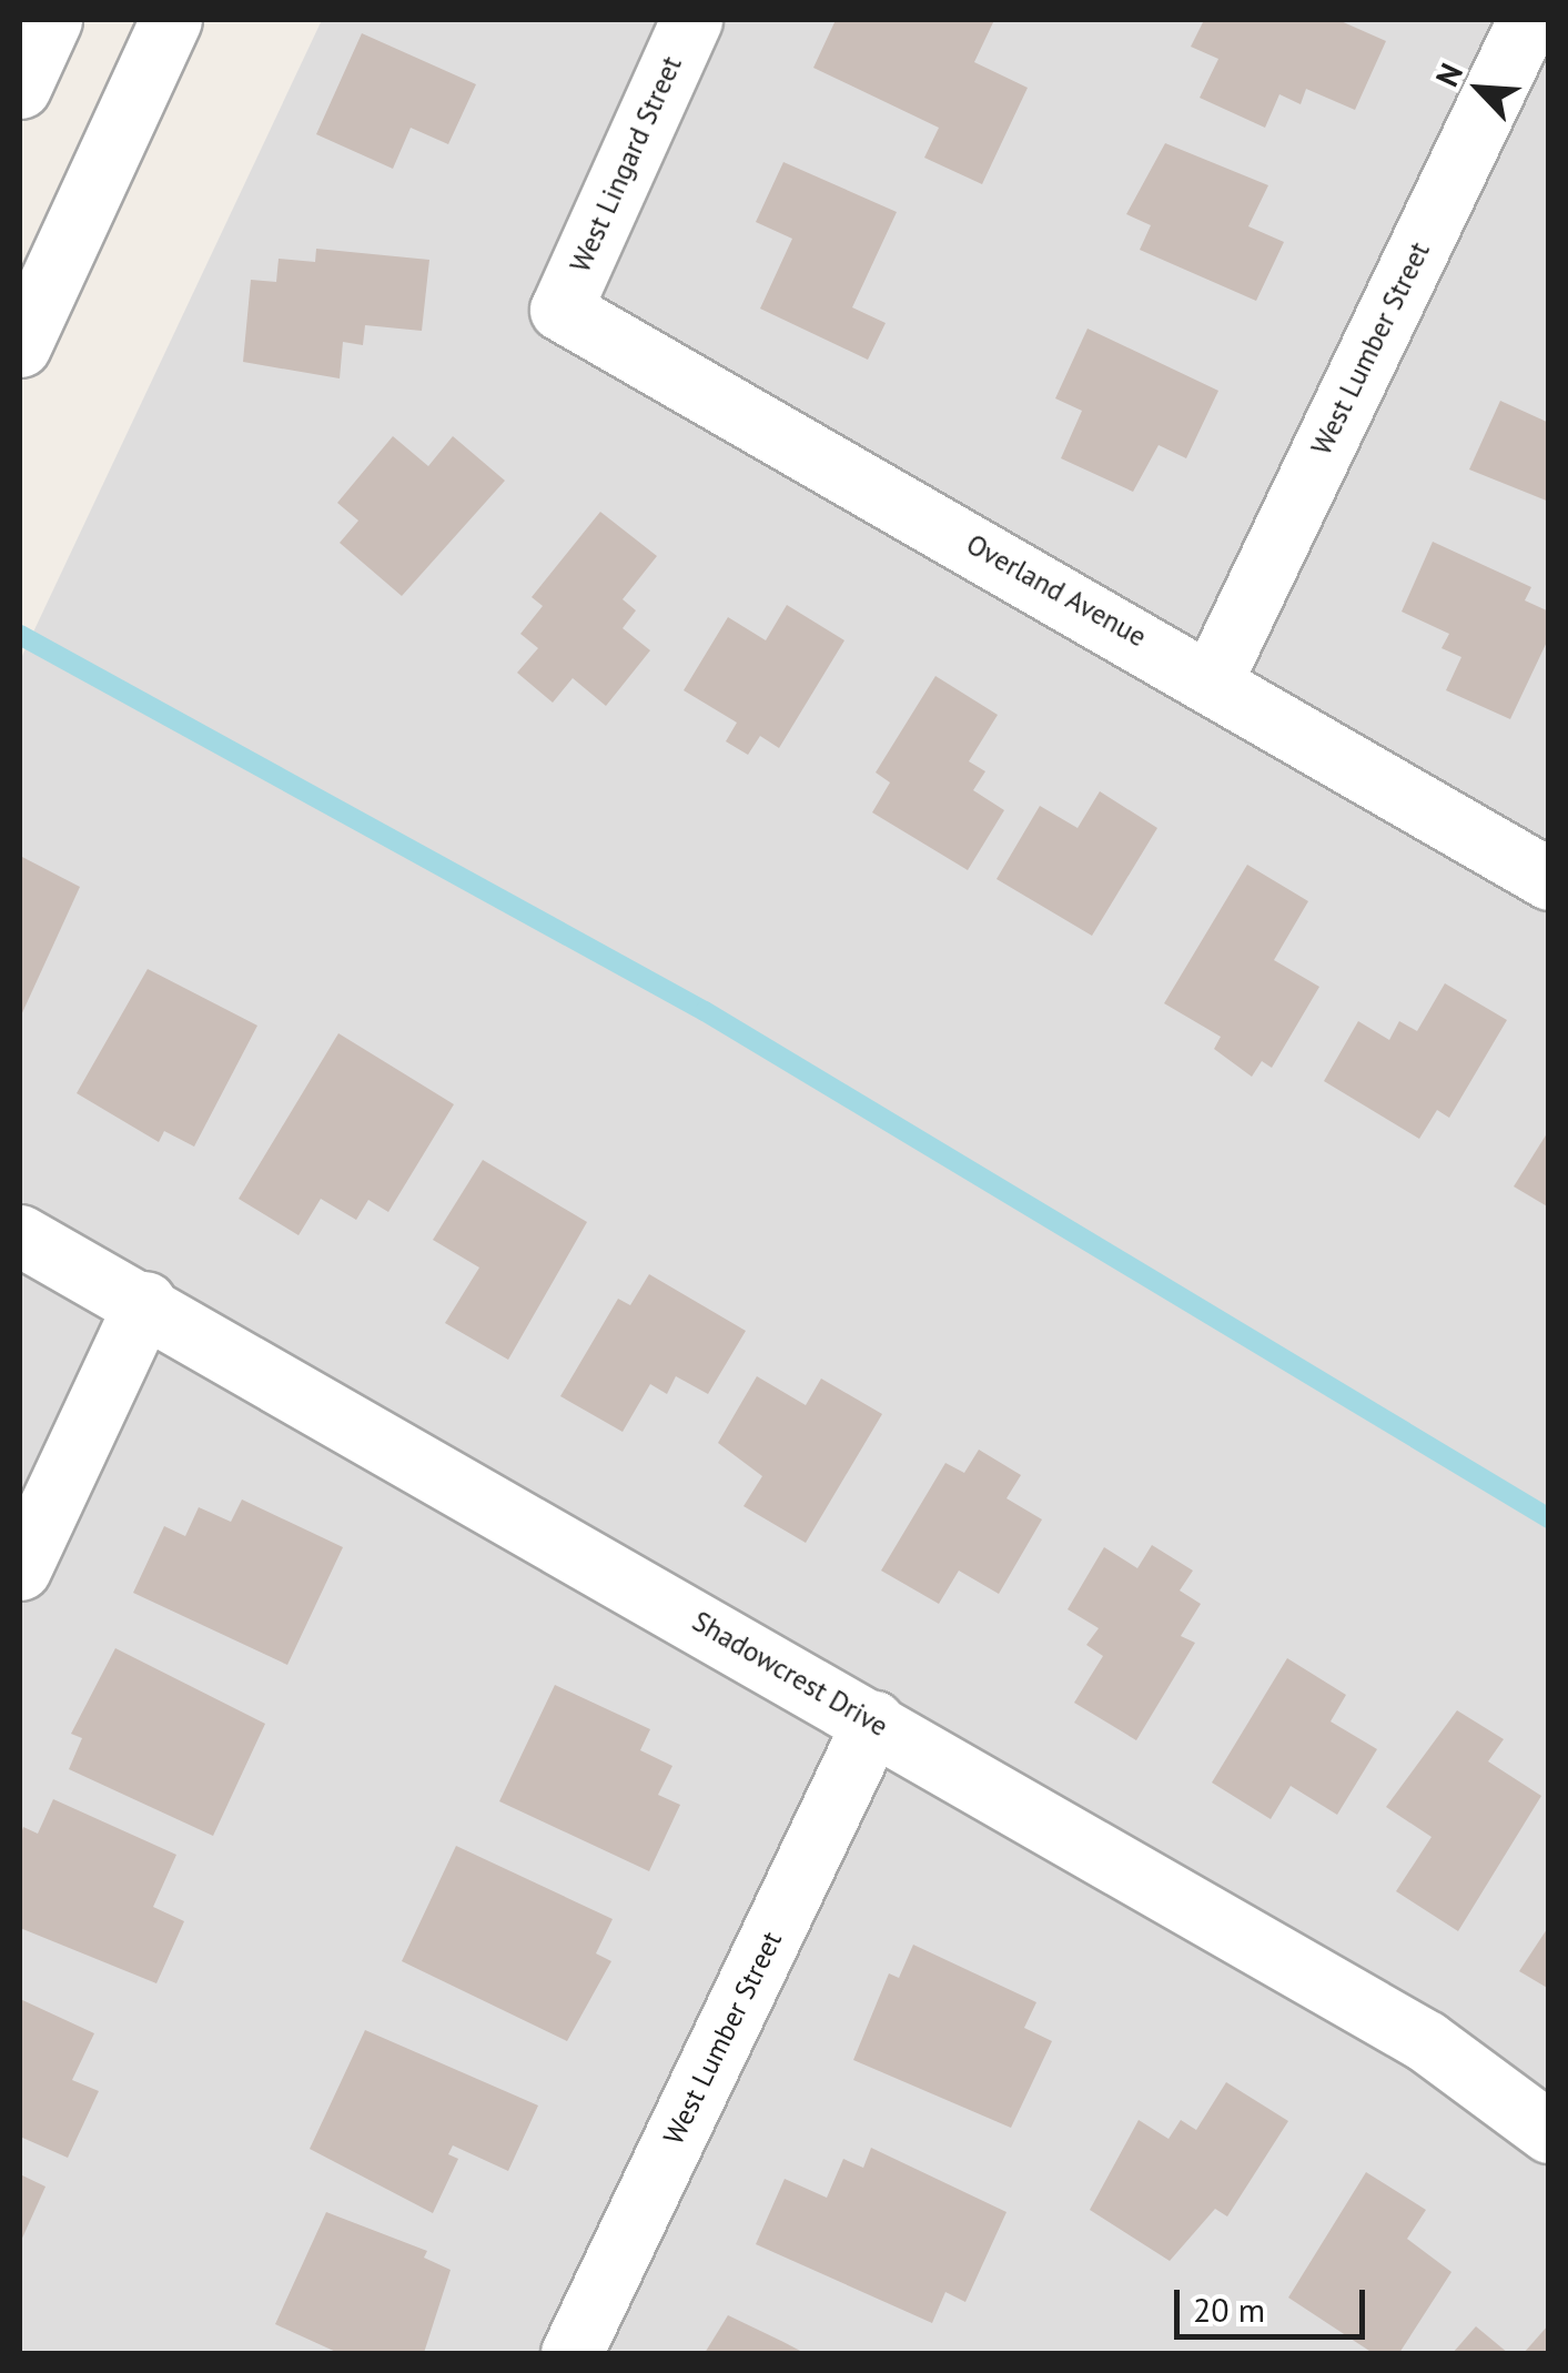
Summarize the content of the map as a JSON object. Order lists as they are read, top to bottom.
{
  "streets": {
    "street": [
      "West Lingard Street",
      "West Lumber Street",
      "Overland Avenue",
      "Shadowcrest Drive"
    ]
  },
  "crossings": [
    ["West Lingard Street", "Overland Avenue"],
    ["West Lumber Street", "Overland Avenue"],
    ["West Lumber Street", "Shadowcrest Drive"]
  ],
  "scale_bar": "20 m",
  "north": "top left"
}
